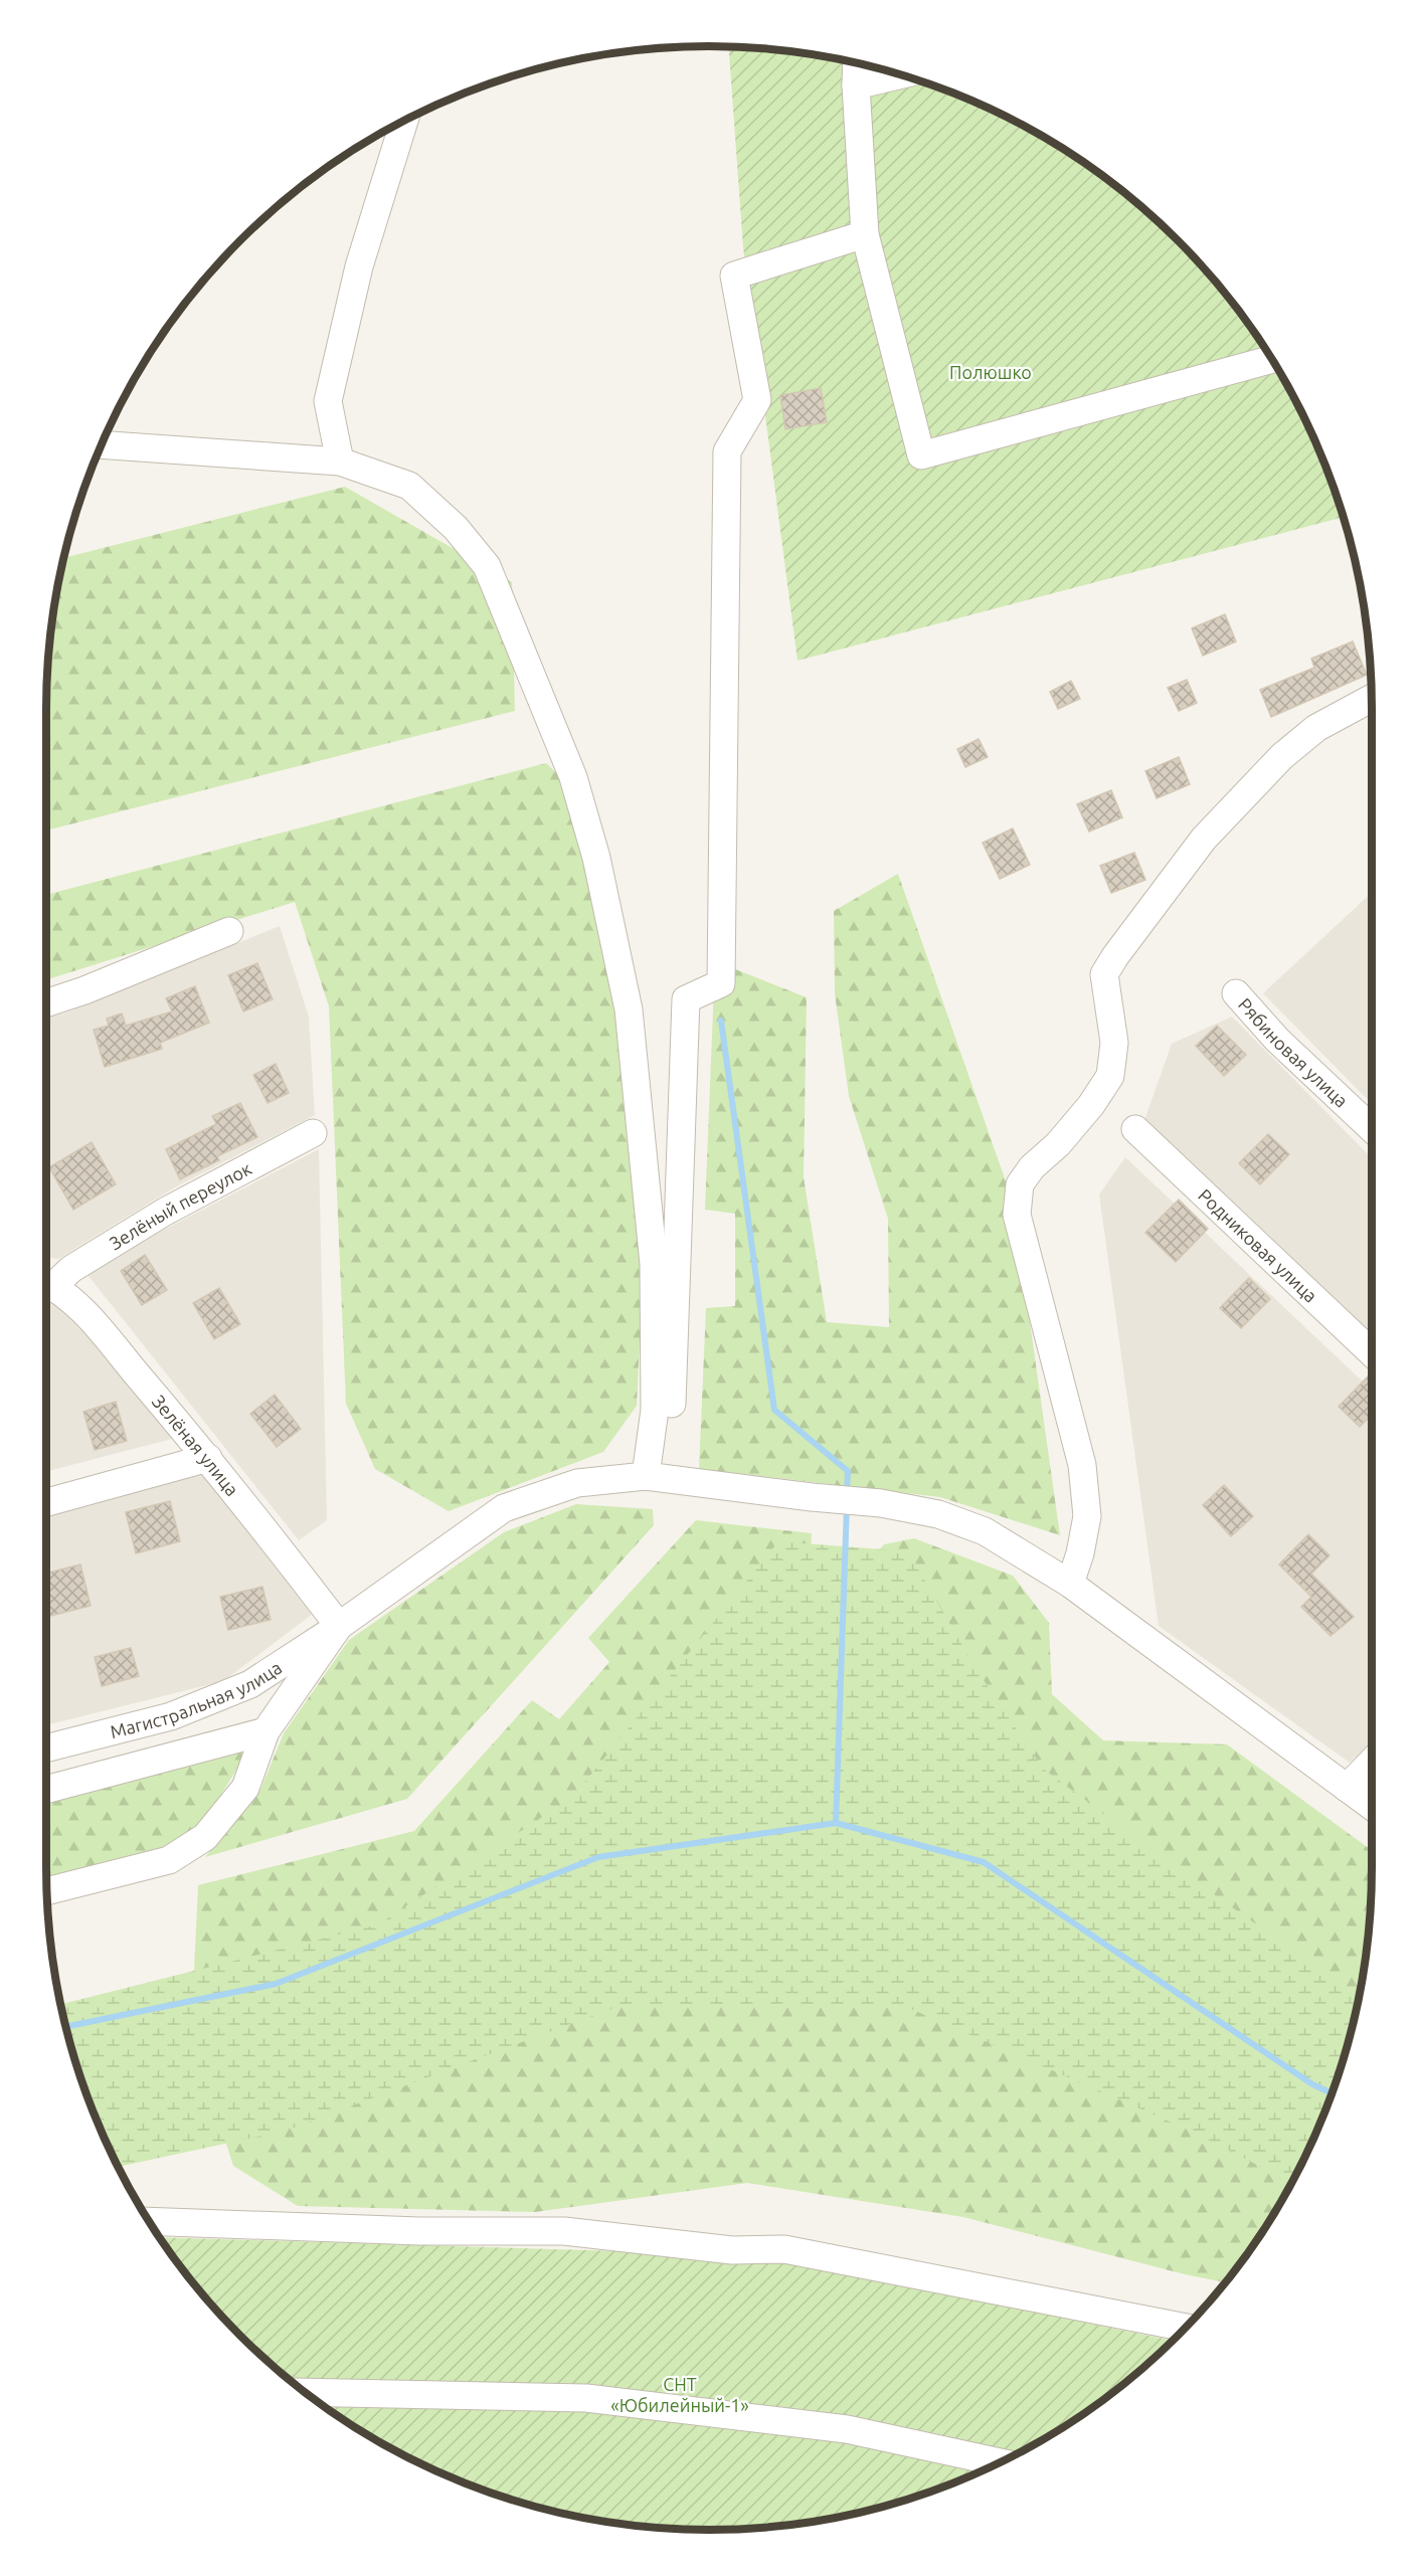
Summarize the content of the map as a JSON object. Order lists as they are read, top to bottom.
{
  "streets": {
    "street": [
      "Рябиновая улица",
      "Зелёный переулок",
      "Родниковая улица",
      "Зелёная улица",
      "Магистральная улица"
    ]
  },
  "crossings": [
    ["Зелёный переулок", "Зелёная улица"],
    ["Зелёная улица", "Магистральная улица"]
  ],
  "parks": ["Полюшко", "СНТ «Юбилейный-1»"]
}
